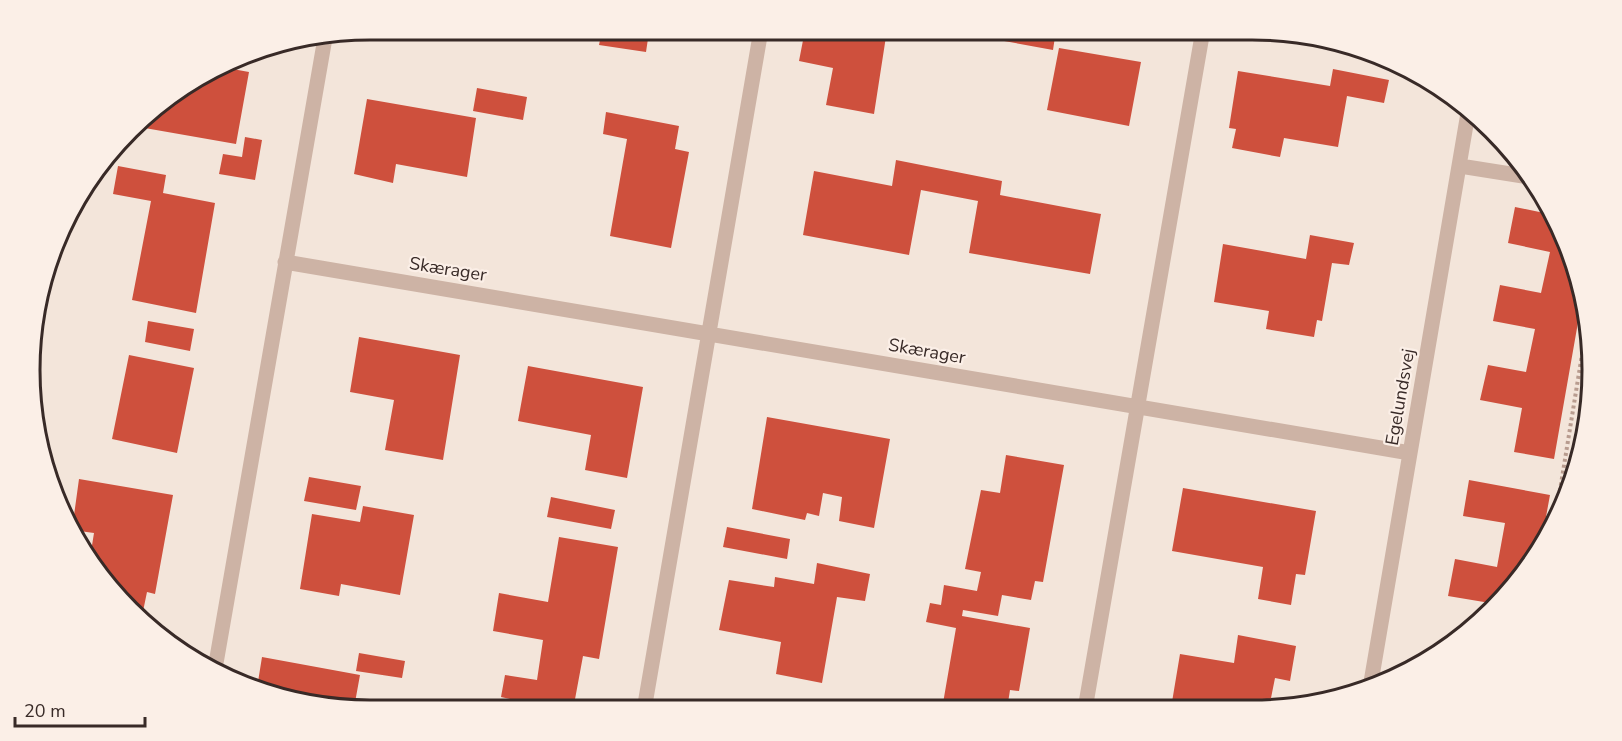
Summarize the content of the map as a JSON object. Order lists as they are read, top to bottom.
{
  "streets": {
    "street": ["Skærager", "Egelundsvej"]
  },
  "crossings": [
    ["Skærager", "Egelundsvej"]
  ],
  "scale_bar": "20 m"
}
